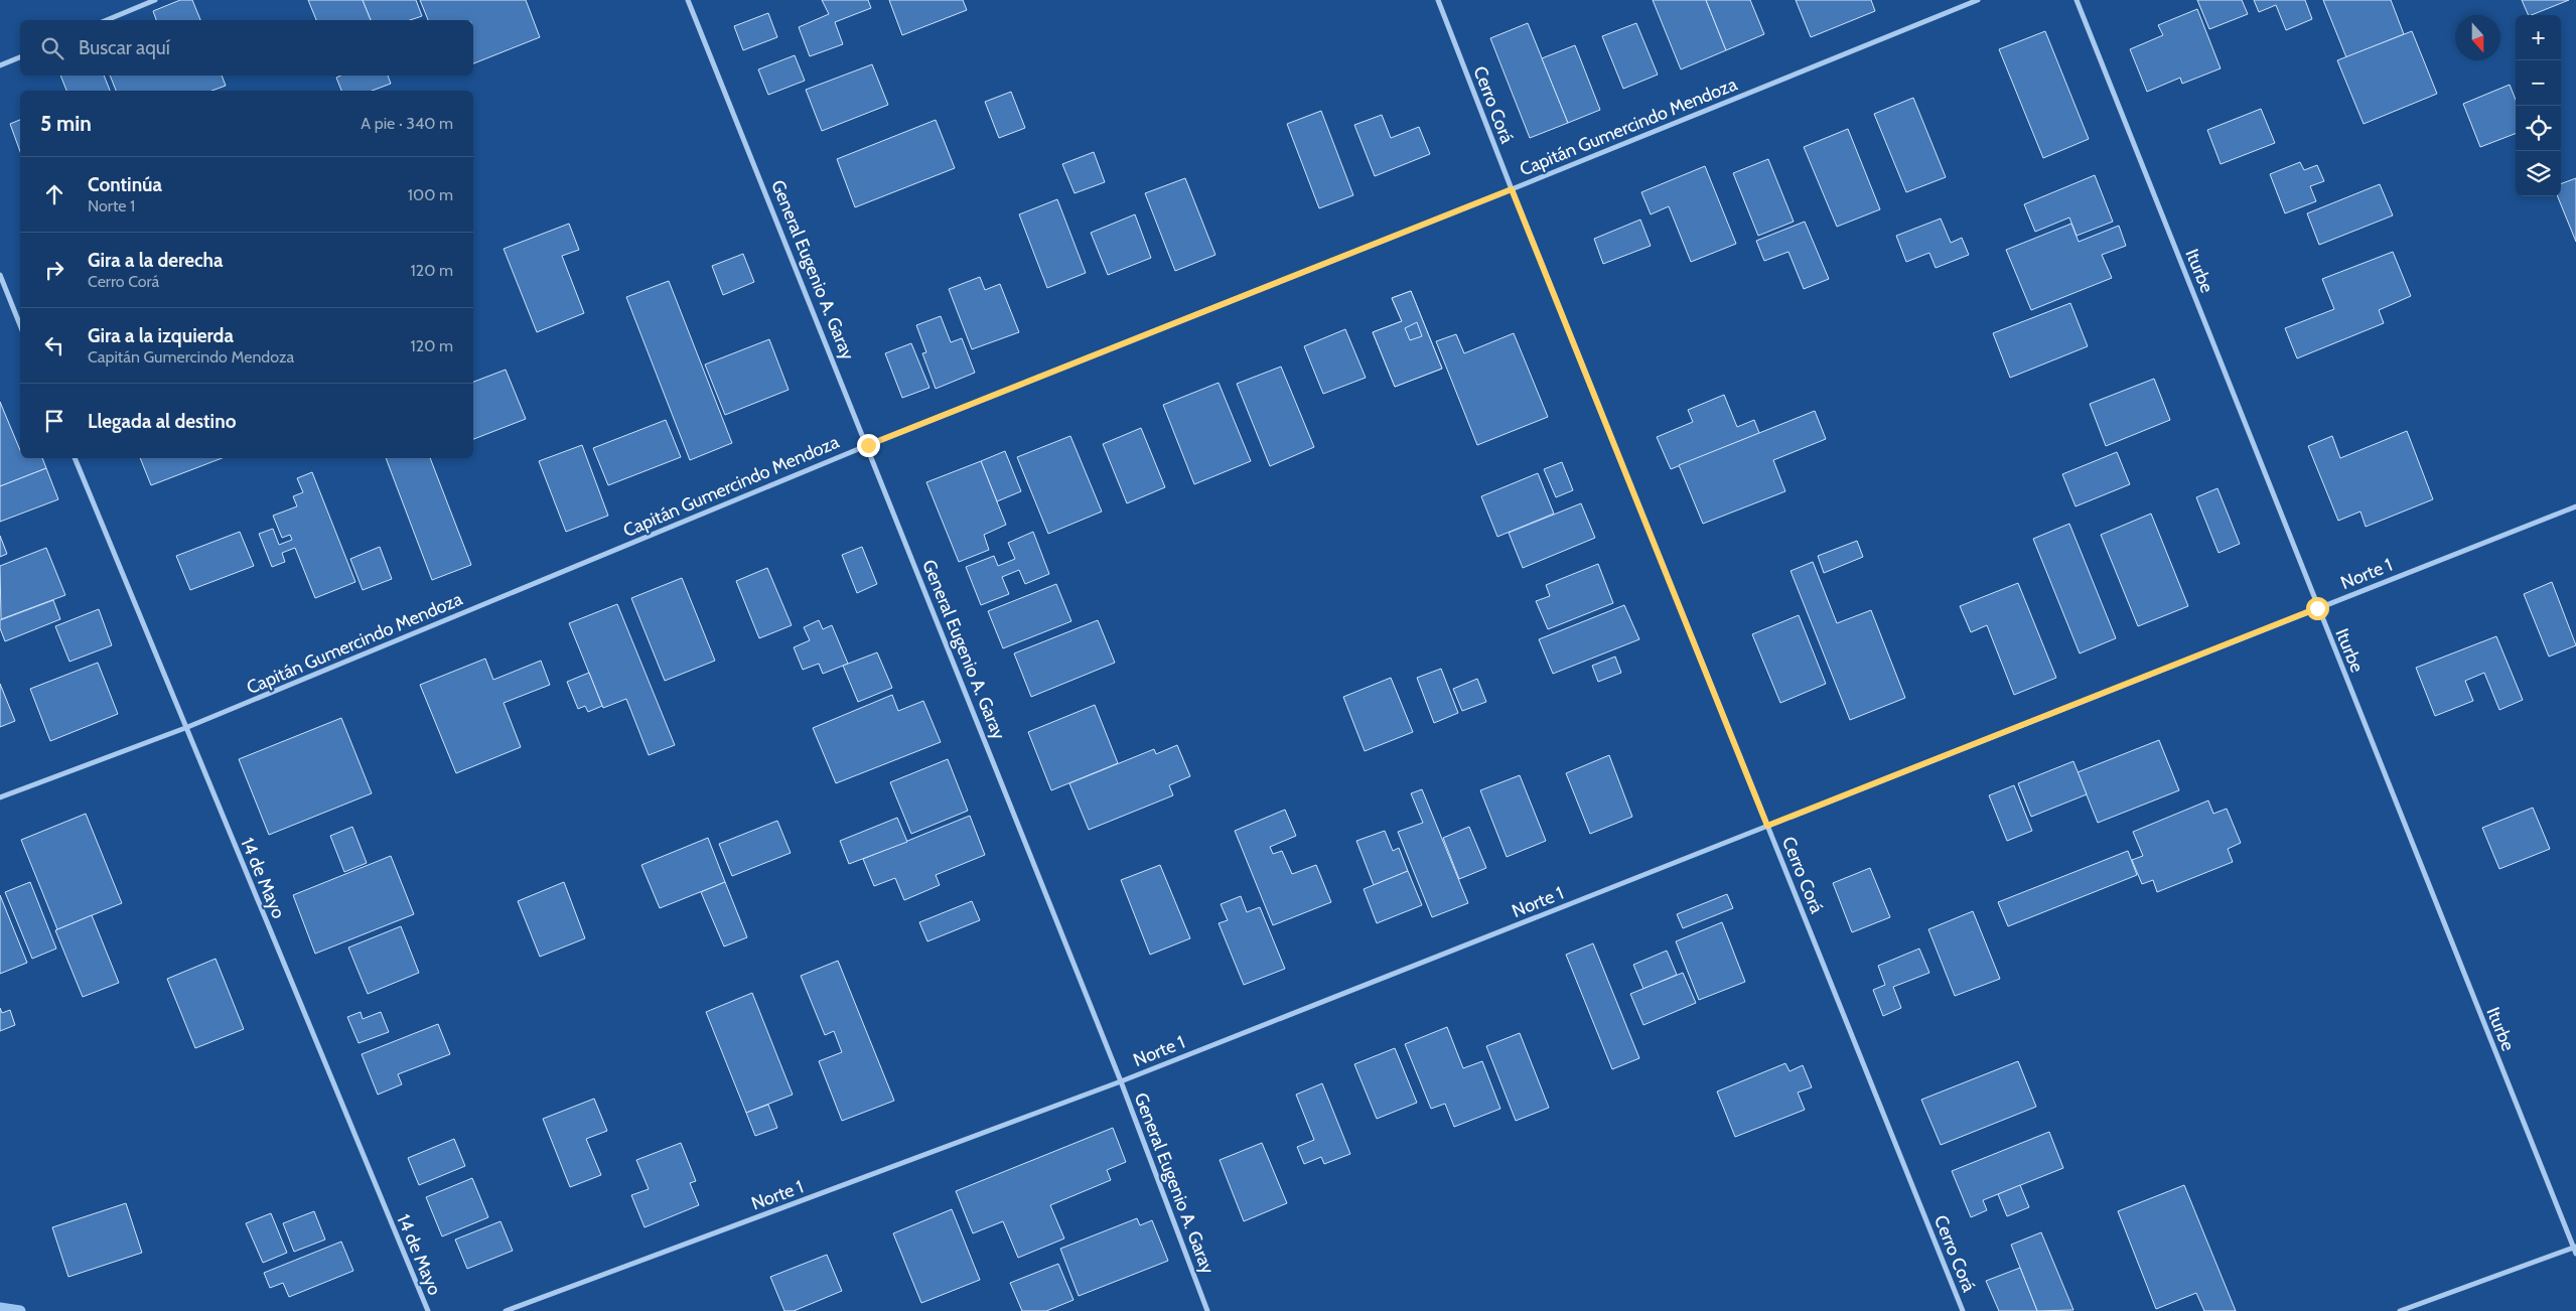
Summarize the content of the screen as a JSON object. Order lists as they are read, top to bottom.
{
  "streets": {
    "street": [
      "Cerro Corá",
      "Capitán Gumercindo Mendoza",
      "General Eugenio A. Garay",
      "Iturbe",
      "Norte 1",
      "14 de Mayo"
    ]
  },
  "crossings": [
    ["Cerro Corá", "Capitán Gumercindo Mendoza"],
    ["Cerro Corá", "Norte 1"],
    ["Capitán Gumercindo Mendoza", "General Eugenio A. Garay"],
    ["Capitán Gumercindo Mendoza", "14 de Mayo"],
    ["General Eugenio A. Garay", "Norte 1"],
    ["Iturbe", "Norte 1"]
  ],
  "north": "bottom",
  "page": {
    "map_buttons": ["+", "−"],
    "search": "Buscar aquí",
    "heading": ["5 min", "A pie · 340 m"],
    "list": [
      ["Continúa", "Norte 1", "100 m"],
      ["Gira a la derecha", "Cerro Corá", "120 m"],
      ["Gira a la izquierda", "Capitán Gumercindo Mendoza", "120 m"],
      "Llegada al destino"
    ]
  }
}
